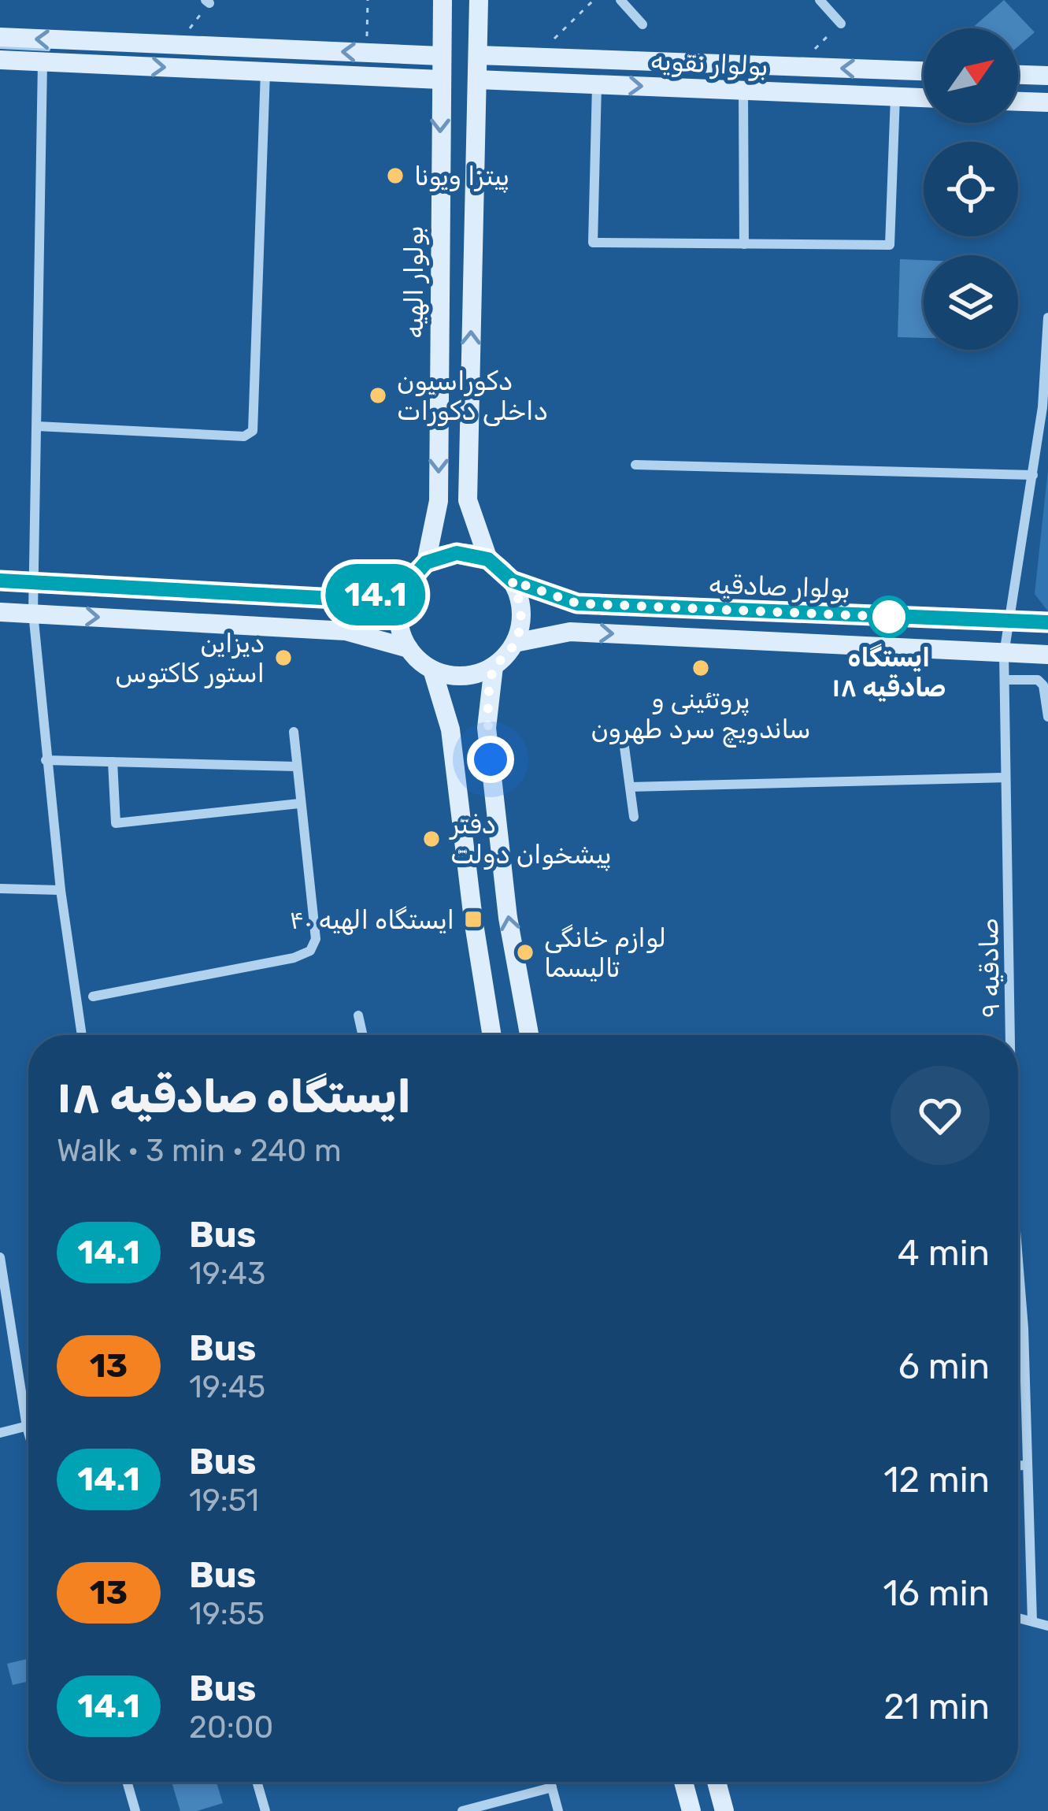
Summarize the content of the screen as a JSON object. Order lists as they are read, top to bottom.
{
  "streets": {
    "main road": ["بولوار نقویه", "بولوار الهیه", "بولوار صادقیه"],
    "street": ["صادقیه ۹"]
  },
  "crossings": [
    ["بولوار الهیه", "بولوار صادقیه"],
    ["بولوار صادقیه", "صادقیه ۹"]
  ],
  "places": {
    "other": [
      "پیتزا ویونا",
      "دکوراسیون داخلی دکورات",
      "ایستگاه صادقیه ۱۸",
      "دیزاین استور کاکتوس",
      "پروتئینی و ساندویچ سرد طهرون",
      "دفتر پیشخوان دولت",
      "لوازم خانگی تالیسما"
    ],
    "transit": ["ایستگاه الهیه ۴۰"]
  },
  "lines": ["bus line 14.1"],
  "north": "top right",
  "page": {
    "on_map": "14.1",
    "heading": ["ایستگاه صادقیه ۱۸", "Walk · 3 min · 240 m"],
    "list": [
      {
        "mark": "14.1",
        "name": "Bus",
        "note": "19:43",
        "value": "4 min"
      },
      {
        "mark": "13",
        "name": "Bus",
        "note": "19:45",
        "value": "6 min"
      },
      {
        "mark": "14.1",
        "name": "Bus",
        "note": "19:51",
        "value": "12 min"
      },
      {
        "mark": "13",
        "name": "Bus",
        "note": "19:55",
        "value": "16 min"
      },
      {
        "mark": "14.1",
        "name": "Bus",
        "note": "20:00",
        "value": "21 min"
      }
    ]
  }
}
